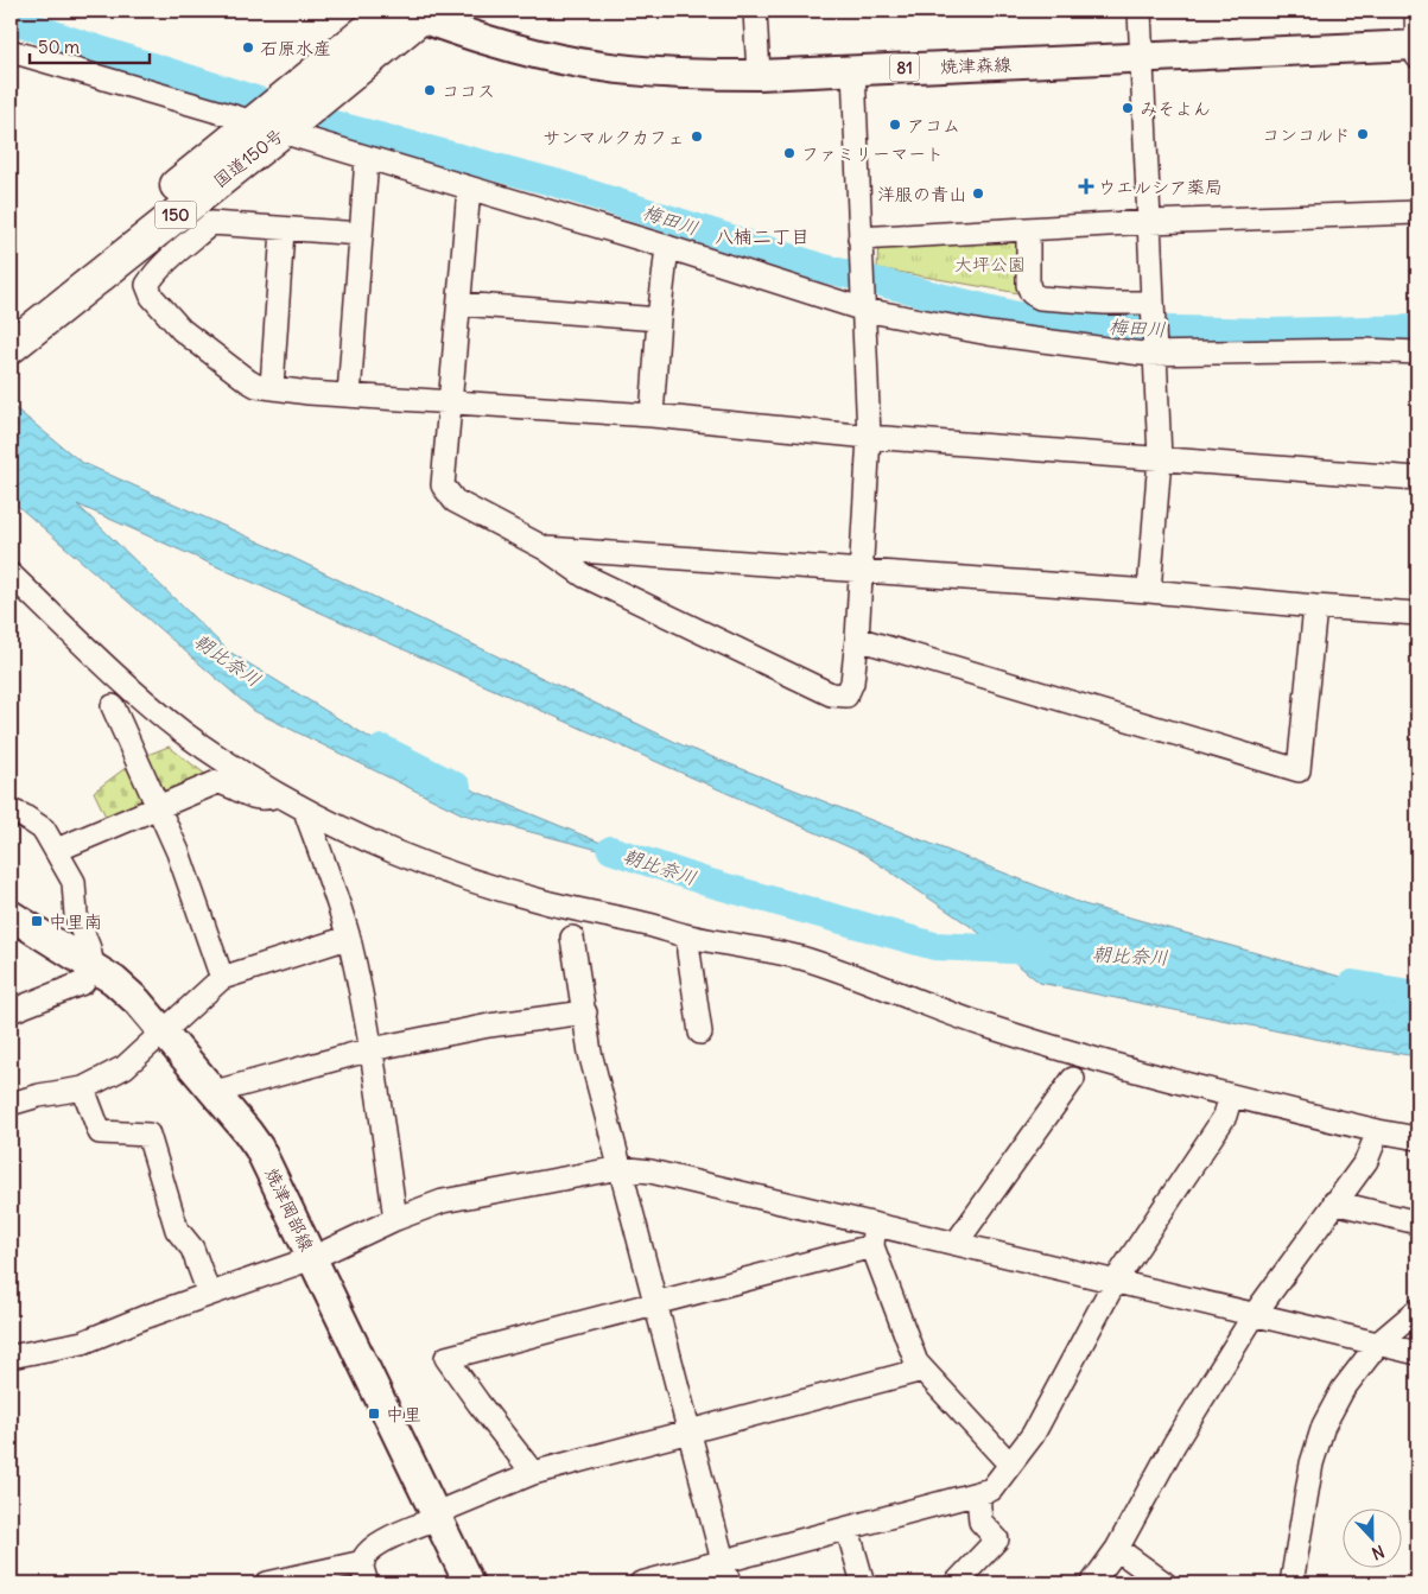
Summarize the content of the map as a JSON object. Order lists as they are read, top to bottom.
{
  "streets": {
    "highway": ["国道150号", "150"],
    "main road": ["焼津森線", "81", "焼津岡部線"]
  },
  "crossings": [
    ["焼津森線", "国道150号"]
  ],
  "districts": ["八楠二丁目"],
  "water": ["梅田川", "朝比奈川"],
  "parks": ["大坪公園"],
  "places": {
    "other": [
      "石原水産",
      "ココス",
      "みそよん",
      "アコム",
      "コンコルド",
      "サンマルクカフェ",
      "ファミリーマート",
      "洋服の青山"
    ],
    "health": ["ウエルシア薬局"],
    "transit": ["中里南", "中里"]
  },
  "scale_bar": "50 m",
  "north": "bottom"
}
